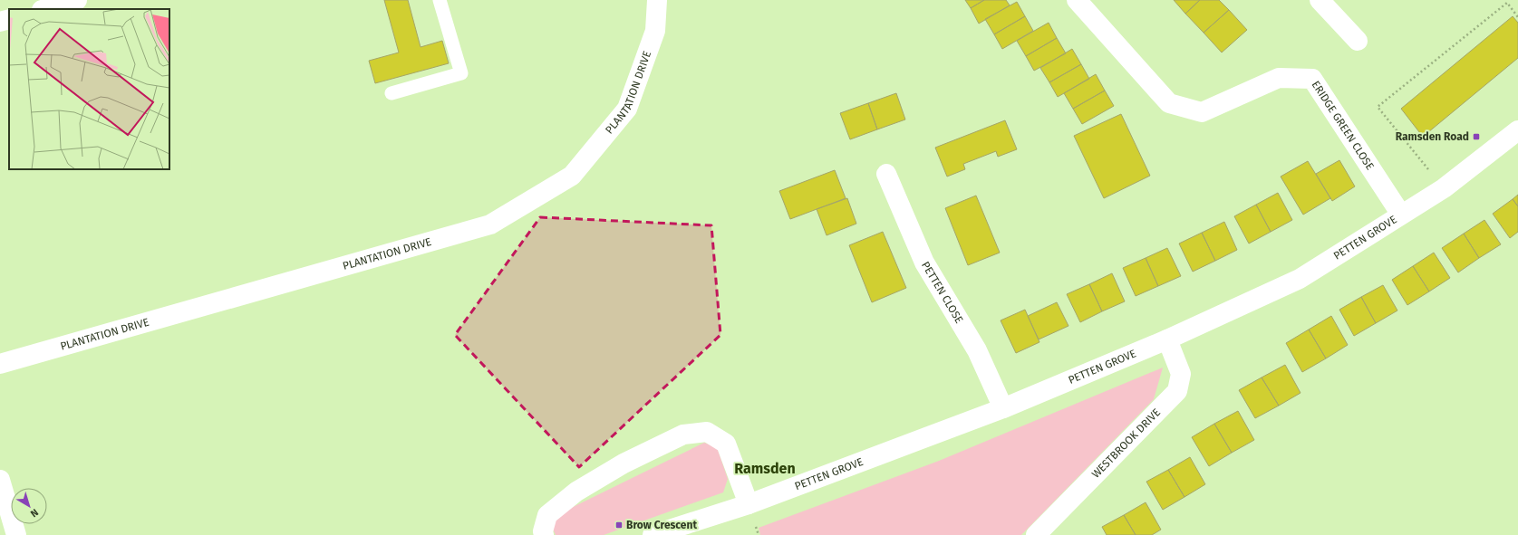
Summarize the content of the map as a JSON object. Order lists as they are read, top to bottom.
{
  "streets": {
    "street": [
      "PLANTATION DRIVE",
      "ERIDGE GREEN CLOSE",
      "PETTEN GROVE",
      "PETTEN CLOSE",
      "WESTBROOK DRIVE"
    ]
  },
  "crossings": [
    ["ERIDGE GREEN CLOSE", "PETTEN GROVE"],
    ["PETTEN GROVE", "PETTEN CLOSE"],
    ["PETTEN GROVE", "WESTBROOK DRIVE"]
  ],
  "districts": ["Ramsden"],
  "places": {
    "transit": ["Ramsden Road", "Brow Crescent"]
  },
  "north": "bottom right"
}
